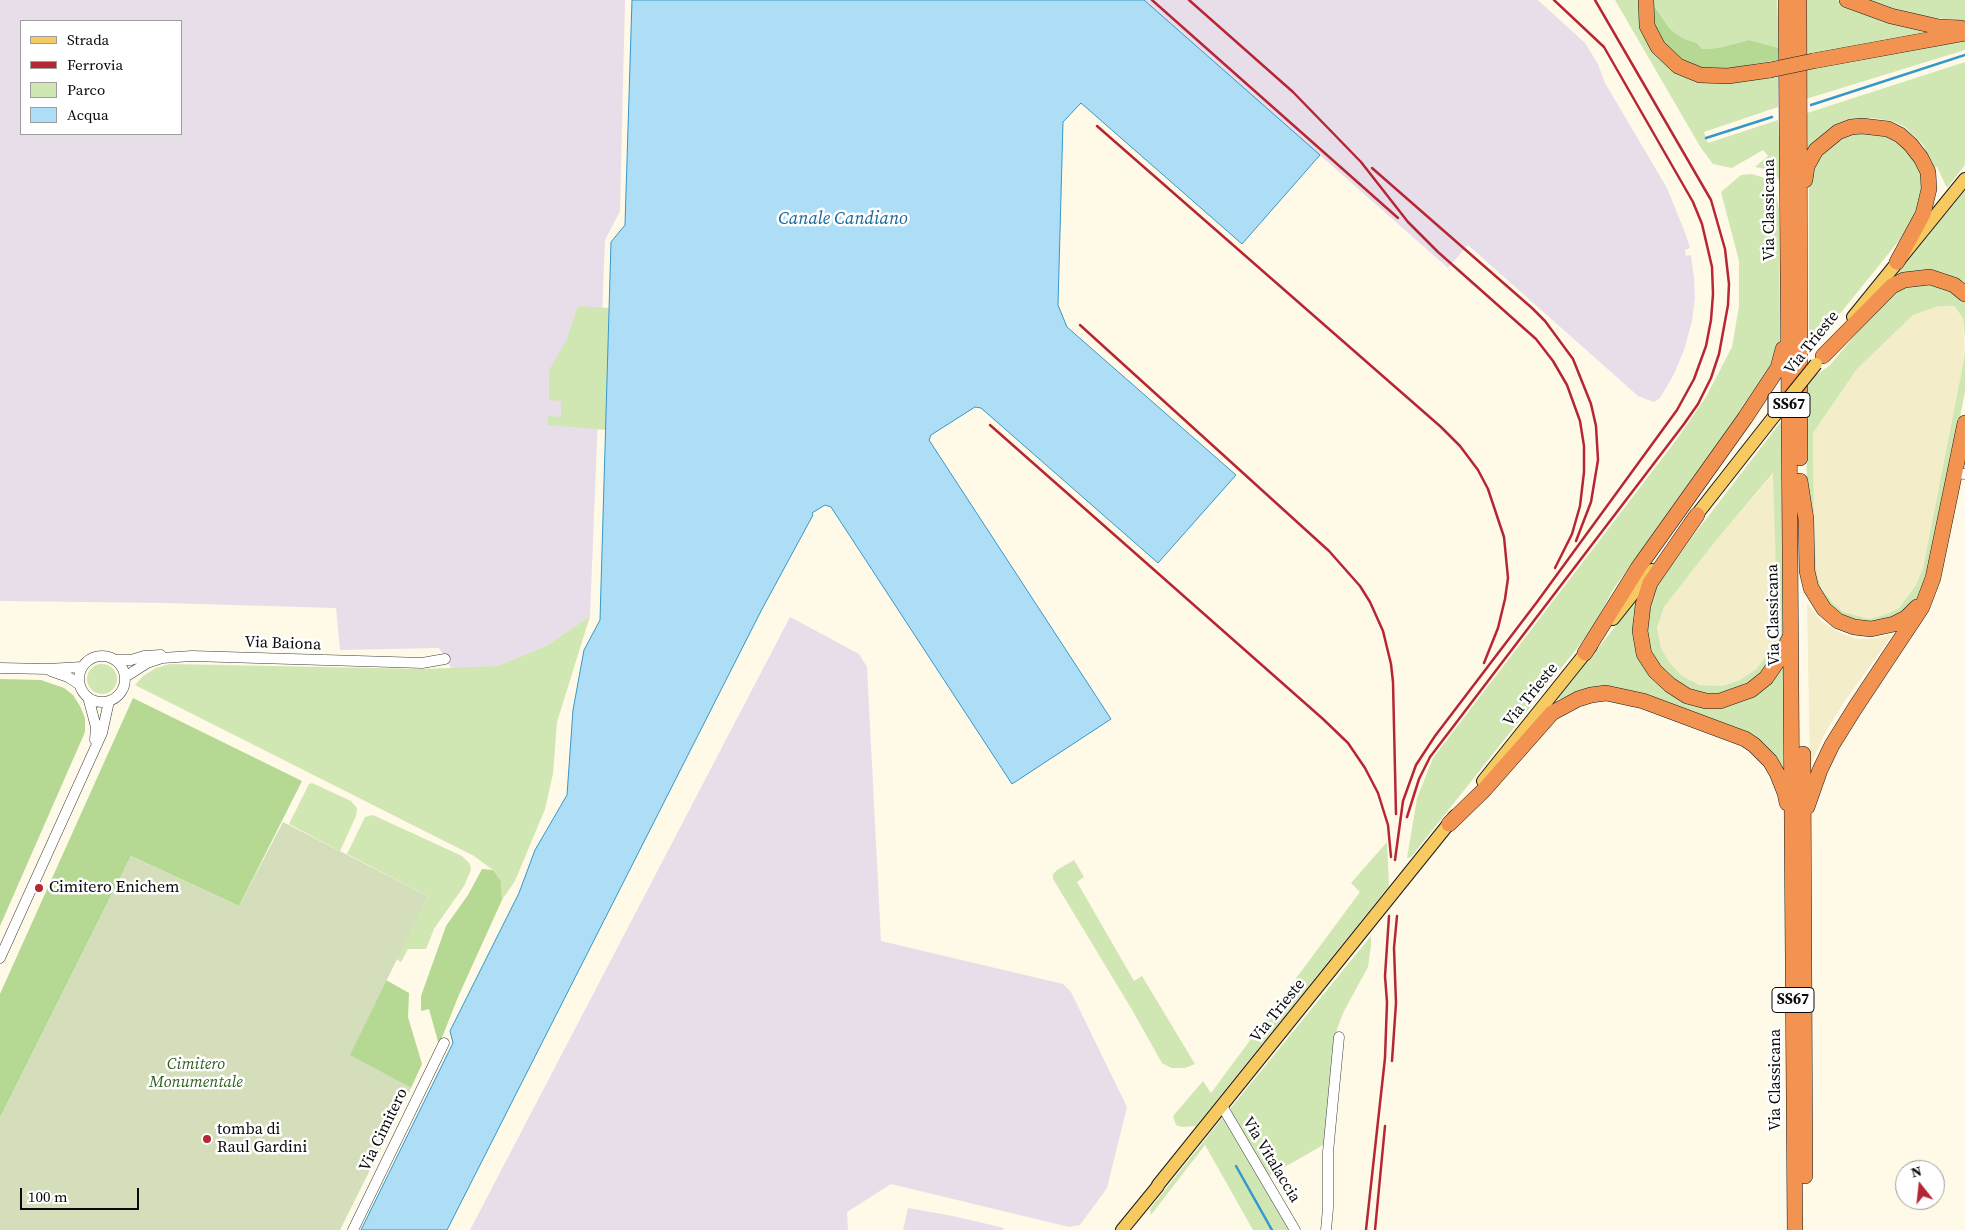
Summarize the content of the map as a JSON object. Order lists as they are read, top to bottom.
{
  "streets": {
    "highway": ["Via Classicana", "SS67"],
    "main road": ["Via Trieste"],
    "street": ["Via Baiona", "Via Cimitero", "Via Vitalaccia"]
  },
  "crossings": [
    ["Via Classicana", "SS67"],
    ["Via Trieste", "Via Vitalaccia"]
  ],
  "water": ["Canale Candiano"],
  "parks": ["Cimitero Monumentale"],
  "places": ["Cimitero Enichem", "tomba di Raul Gardini"],
  "legend": [
    "Strada",
    "Ferrovia",
    "Parco",
    "Acqua"
  ],
  "scale_bar": "100 m",
  "north": "top"
}
